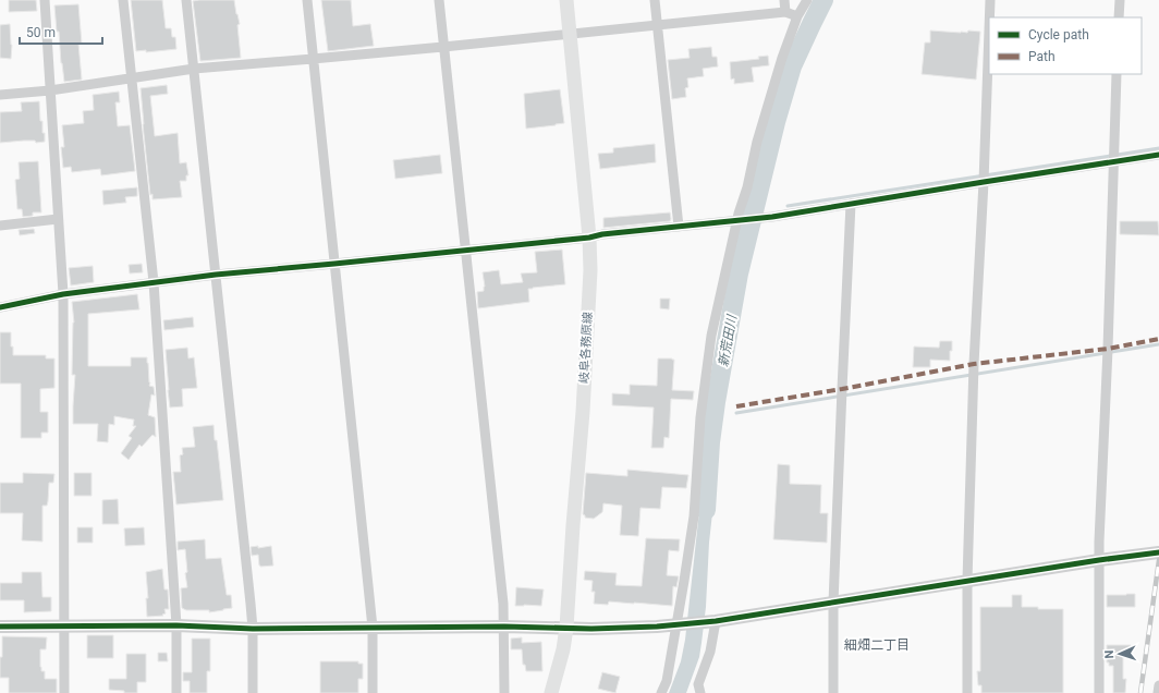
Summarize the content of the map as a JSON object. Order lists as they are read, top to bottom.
{
  "streets": {
    "main road": ["岐阜各務原線"]
  },
  "districts": ["細畑二丁目"],
  "water": ["新荒田川"],
  "legend": ["Cycle path", "Path"],
  "scale_bar": "50 m",
  "north": "left"
}
